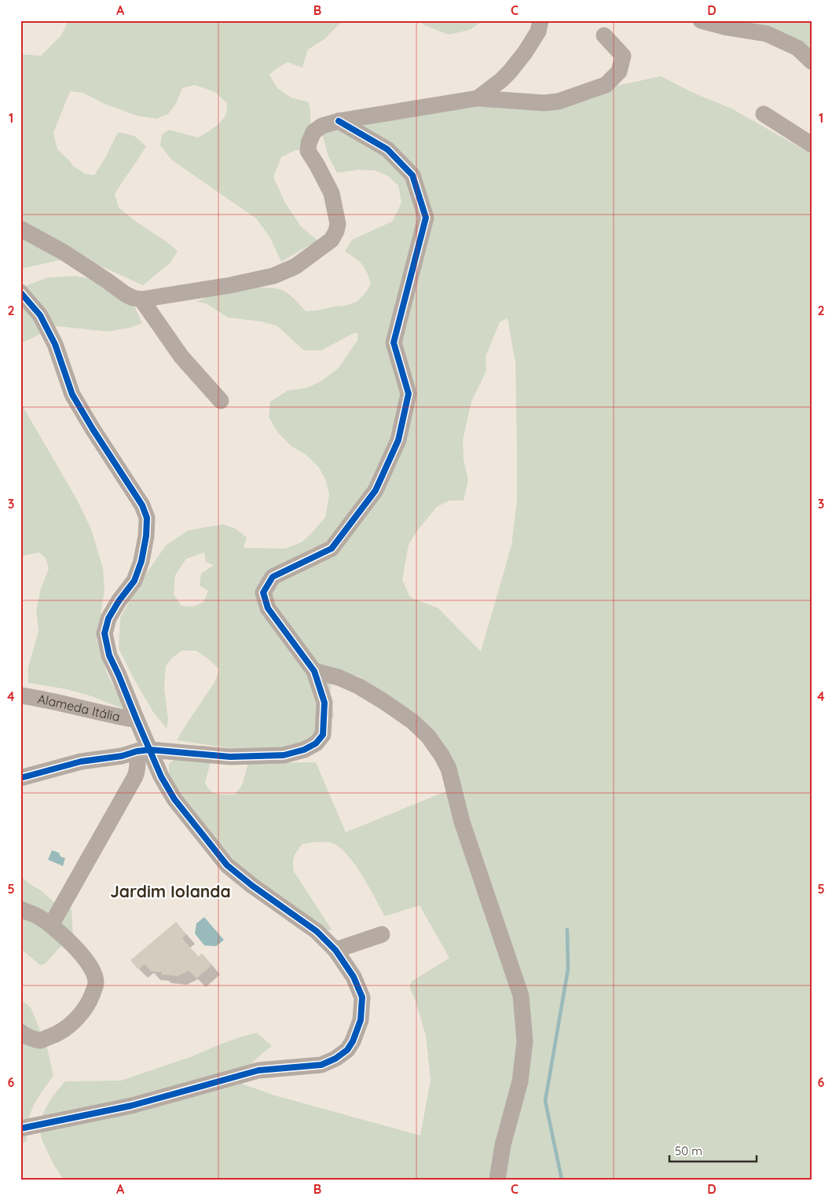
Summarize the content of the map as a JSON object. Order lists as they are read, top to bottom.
{
  "streets": {
    "street": ["Alameda Itália"]
  },
  "districts": ["Jardim Iolanda"],
  "scale_bar": "50 m",
  "grid": {
    "columns": [
      "A",
      "B",
      "C",
      "D"
    ],
    "rows": [
      "1",
      "2",
      "3",
      "4",
      "5",
      "6"
    ]
  }
}
